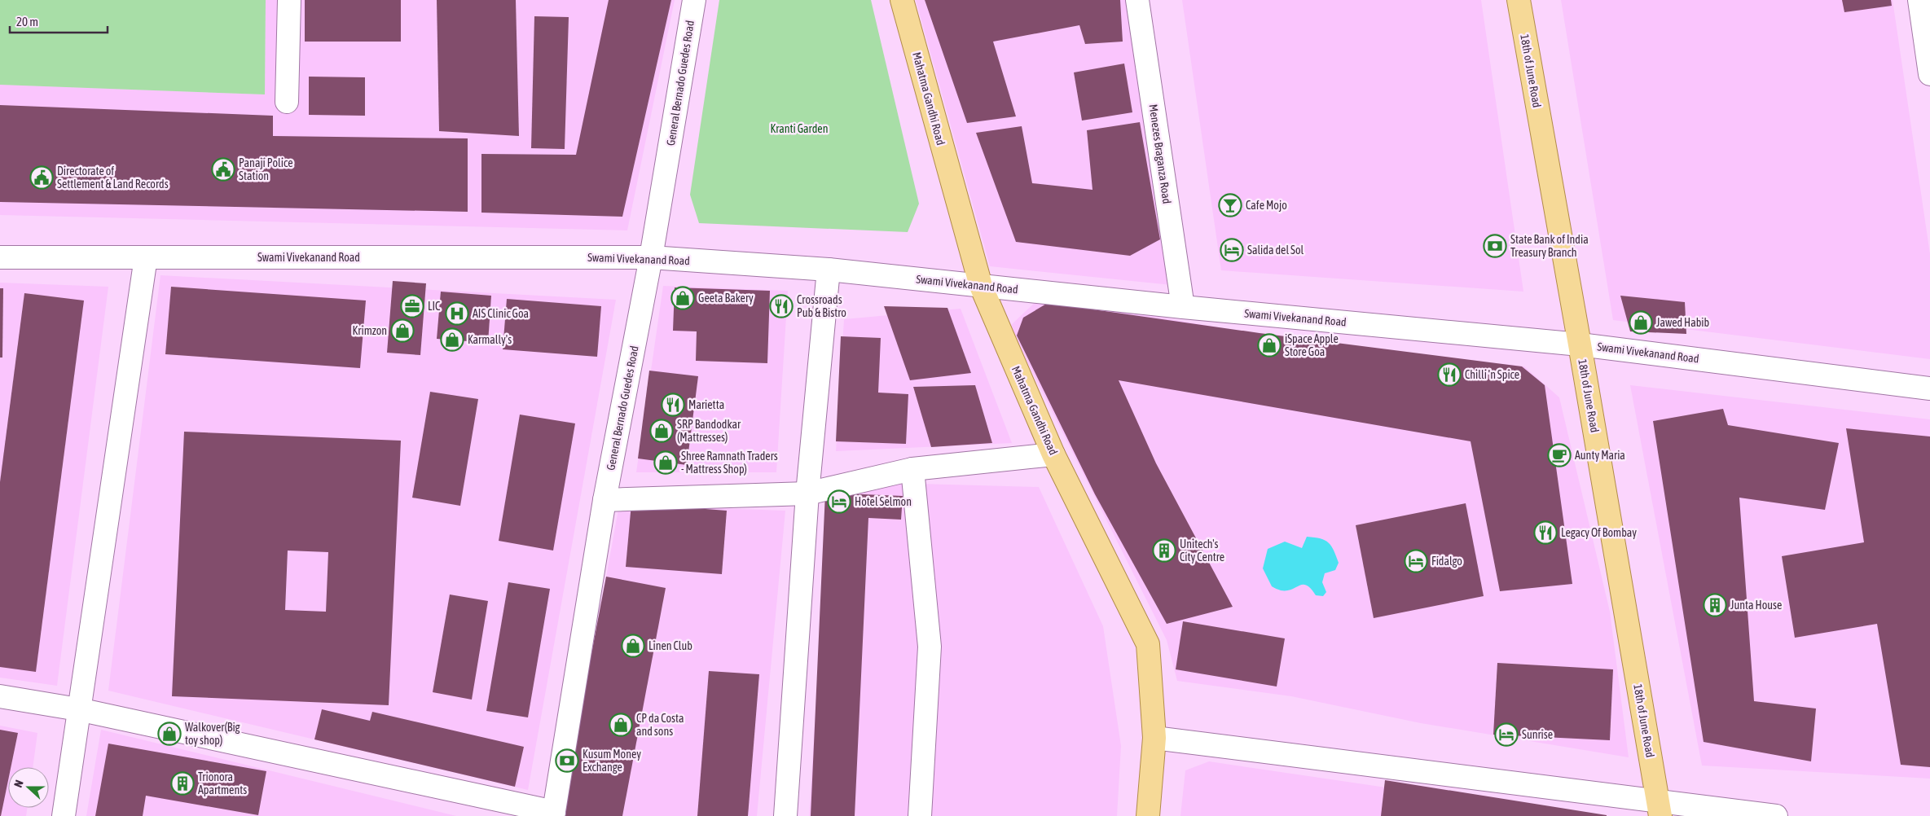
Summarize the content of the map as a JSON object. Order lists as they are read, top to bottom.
{
  "streets": {
    "main road": ["18th of June Road", "Mahatma Gandhi Road"],
    "street": ["General Bernado Guedes Road", "Menezes Braganza Road", "Swami Vivekanand Road"]
  },
  "crossings": [
    ["18th of June Road", "Swami Vivekanand Road"],
    ["General Bernado Guedes Road", "Swami Vivekanand Road"],
    ["Mahatma Gandhi Road", "Swami Vivekanand Road"],
    ["Menezes Braganza Road", "Swami Vivekanand Road"]
  ],
  "parks": ["Kranti Garden"],
  "places": {
    "public building": ["Panaji Police Station", "Directorate of Settlement & Land Records"],
    "bar": ["Cafe Mojo"],
    "bank": ["State Bank of India Treasury Branch", "Kusum Money Exchange"],
    "hotel": [
      "Salida del Sol",
      "Hotel Selmon",
      "Fidalgo",
      "Sunrise"
    ],
    "shop": [
      "Geeta Bakery",
      "Jawed Habib",
      "Krimzon",
      "Karmally's",
      "iSpace Apple Store Goa",
      "SRP Bandodkar (Mattresses)",
      "Shree Ramnath Traders - Mattress Shop)",
      "Linen Club",
      "CP da Costa and sons",
      "Walkover(Big toy shop)"
    ],
    "office": ["LIC"],
    "restaurant": [
      "Crossroads Pub & Bistro",
      "Chilli 'n Spice",
      "Marietta",
      "Legacy Of Bombay"
    ],
    "hospital": ["AIS Clinic Goa"],
    "cafe": ["Aunty Maria"],
    "building": ["Unitech's City Centre", "Junta House", "Trionora Apartments"]
  },
  "scale_bar": "20 m",
  "north": "left"
}
